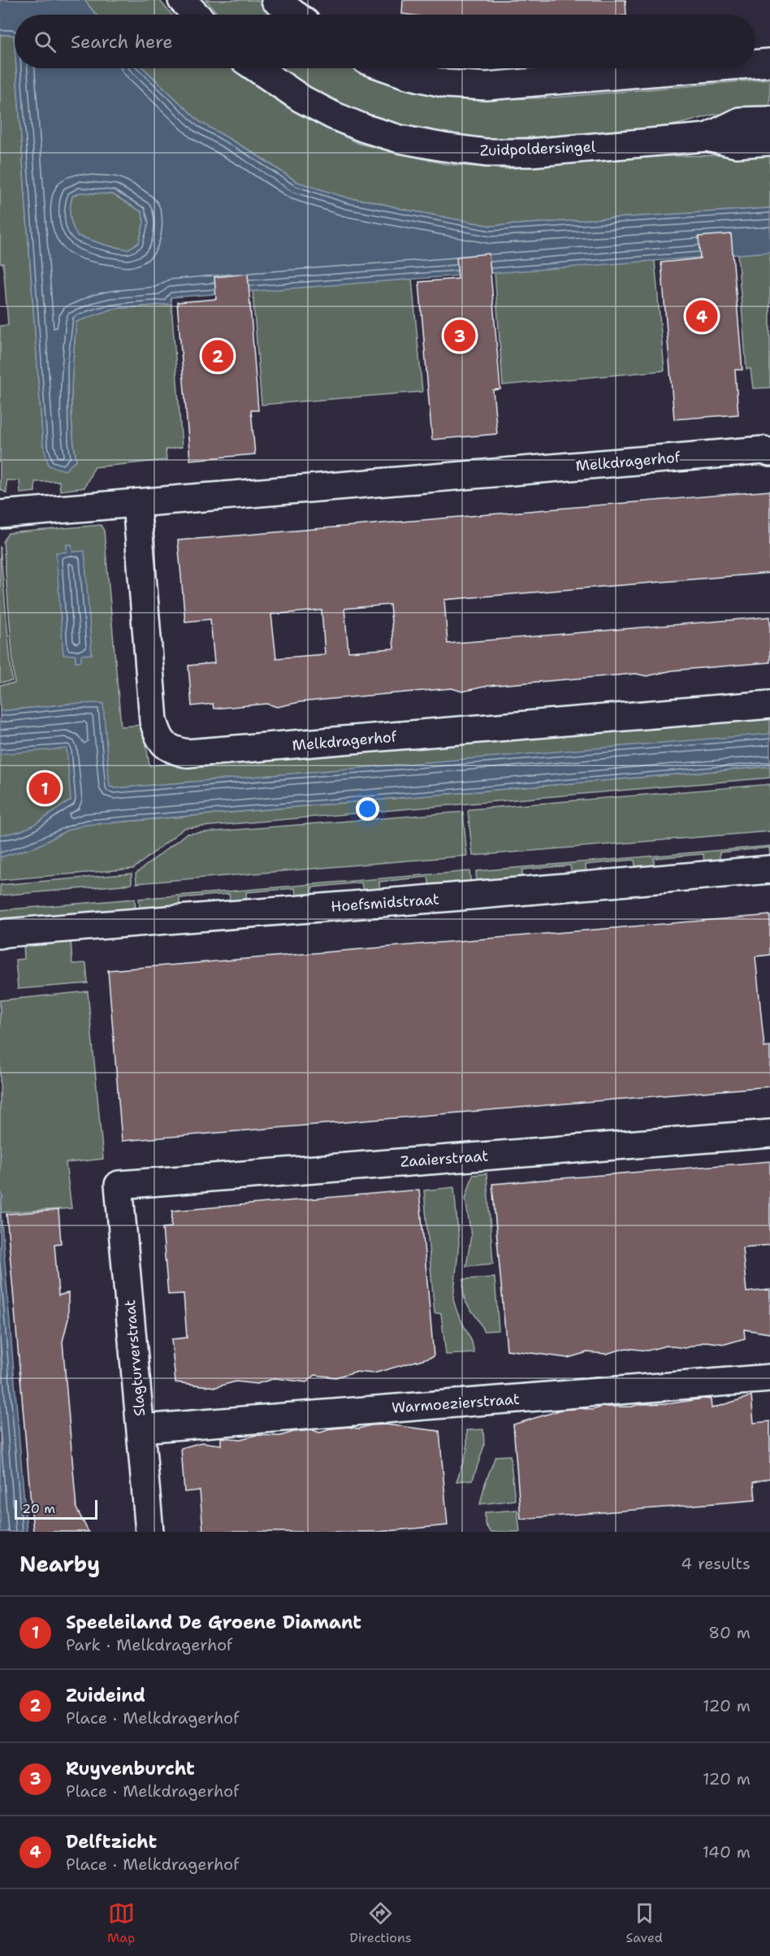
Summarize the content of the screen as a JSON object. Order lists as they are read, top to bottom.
{
  "streets": {
    "street": [
      "Zuidpoldersingel",
      "Melkdragerhof",
      "Hoefsmidstraat",
      "Zaaierstraat",
      "Slagturverstraat",
      "Warmoezierstraat"
    ]
  },
  "crossings": [
    ["Zaaierstraat", "Slagturverstraat"],
    ["Slagturverstraat", "Warmoezierstraat"]
  ],
  "scale_bar": "20 m",
  "page": {
    "search": "Search here",
    "pins": [
      "4",
      "3",
      "2",
      "1"
    ],
    "scale": "20 m",
    "heading": ["Nearby", "4 results"],
    "list": [
      {
        "mark": "1",
        "name": "Speeleiland De Groene Diamant",
        "note": "Park · Melkdragerhof",
        "value": "80 m"
      },
      {
        "mark": "2",
        "name": "Zuideind",
        "note": "Place · Melkdragerhof",
        "value": "120 m"
      },
      {
        "mark": "3",
        "name": "Ruyvenburcht",
        "note": "Place · Melkdragerhof",
        "value": "120 m"
      },
      {
        "mark": "4",
        "name": "Delftzicht",
        "note": "Place · Melkdragerhof",
        "value": "140 m"
      }
    ],
    "nav": ["Map", "Directions", "Saved"]
  }
}
